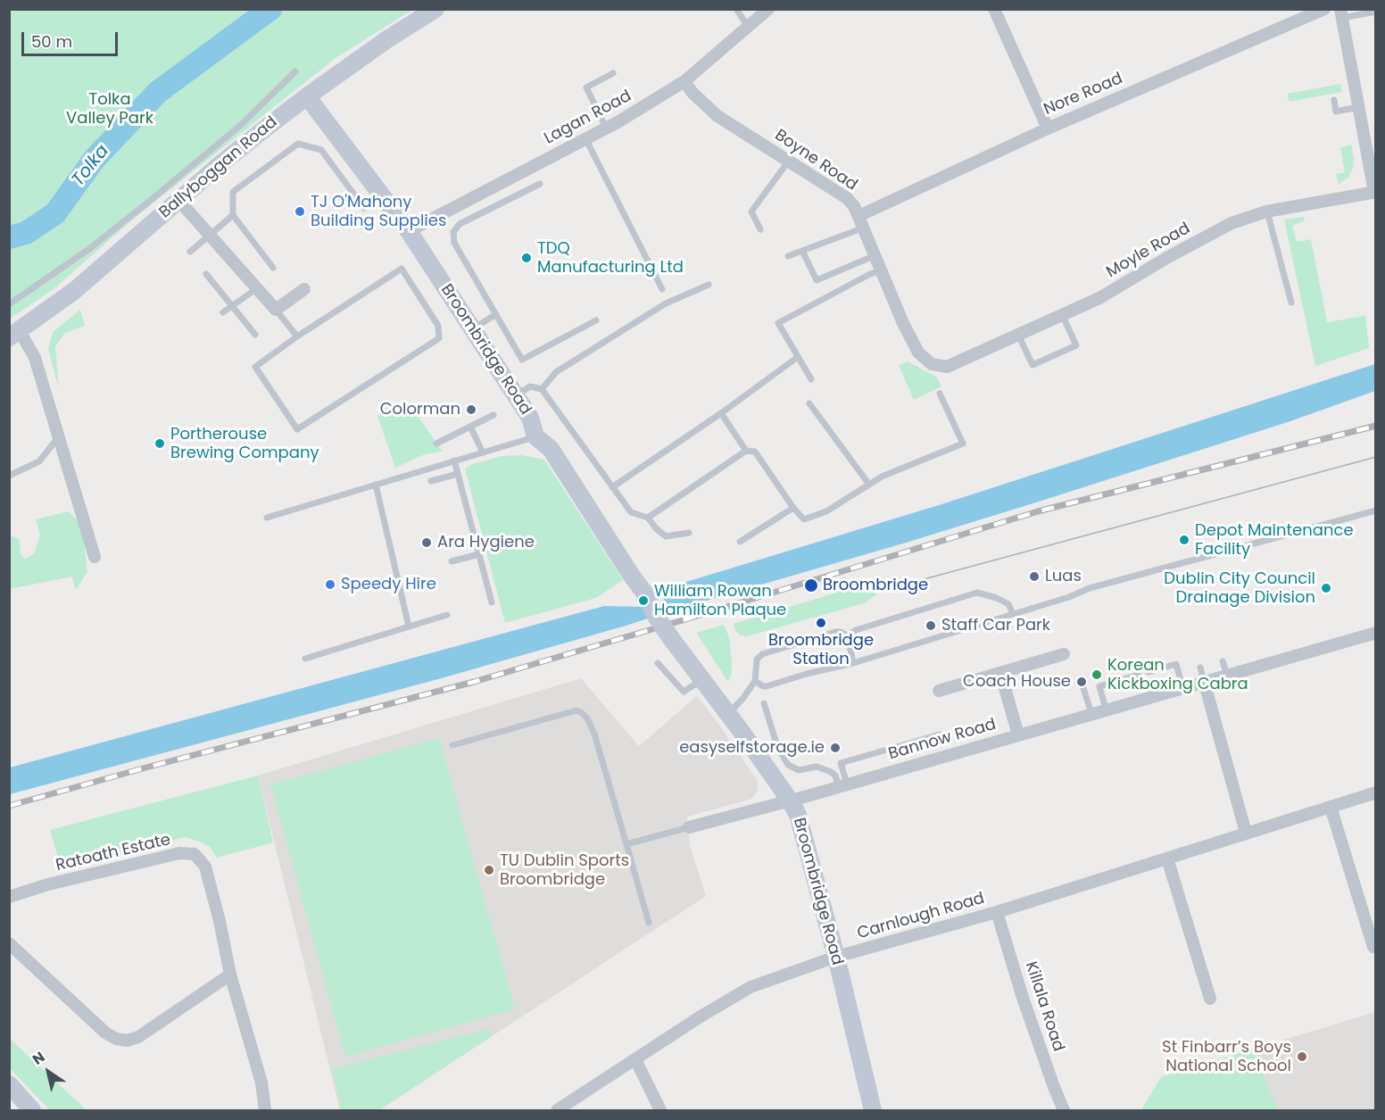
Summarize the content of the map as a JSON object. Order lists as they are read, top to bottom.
{
  "streets": {
    "street": [
      "Nore Road",
      "Lagan Road",
      "Boyne Road",
      "Ballyboggan Road",
      "Moyle Road",
      "Broombridge Road",
      "Bannow Road",
      "Ratoath Estate",
      "Carnlough Road",
      "Killala Road"
    ]
  },
  "crossings": [
    ["Nore Road", "Boyne Road"],
    ["Lagan Road", "Boyne Road"],
    ["Lagan Road", "Broombridge Road"],
    ["Boyne Road", "Moyle Road"],
    ["Ballyboggan Road", "Broombridge Road"],
    ["Broombridge Road", "Bannow Road"],
    ["Broombridge Road", "Carnlough Road"],
    ["Carnlough Road", "Killala Road"]
  ],
  "water": ["Tolka"],
  "parks": ["Tolka Valley Park"],
  "places": [
    "TJ O'Mahony Building Supplies",
    "TDQ Manufacturing Ltd",
    "Colorman",
    "Portherouse Brewing Company",
    "Depot Maintenance Facility",
    "Ara Hygiene",
    "Luas",
    "Speedy Hire",
    "Broombridge",
    "Dublin City Council Drainage Division",
    "William Rowan Hamilton Plaque",
    "Broombridge Station",
    "Staff Car Park",
    "Korean Kickboxing Cabra",
    "Coach House",
    "easyselfstorage.ie",
    "TU Dublin Sports Broombridge",
    "St Finbarr’s Boys National School"
  ],
  "scale_bar": "50 m",
  "north": "top left"
}
